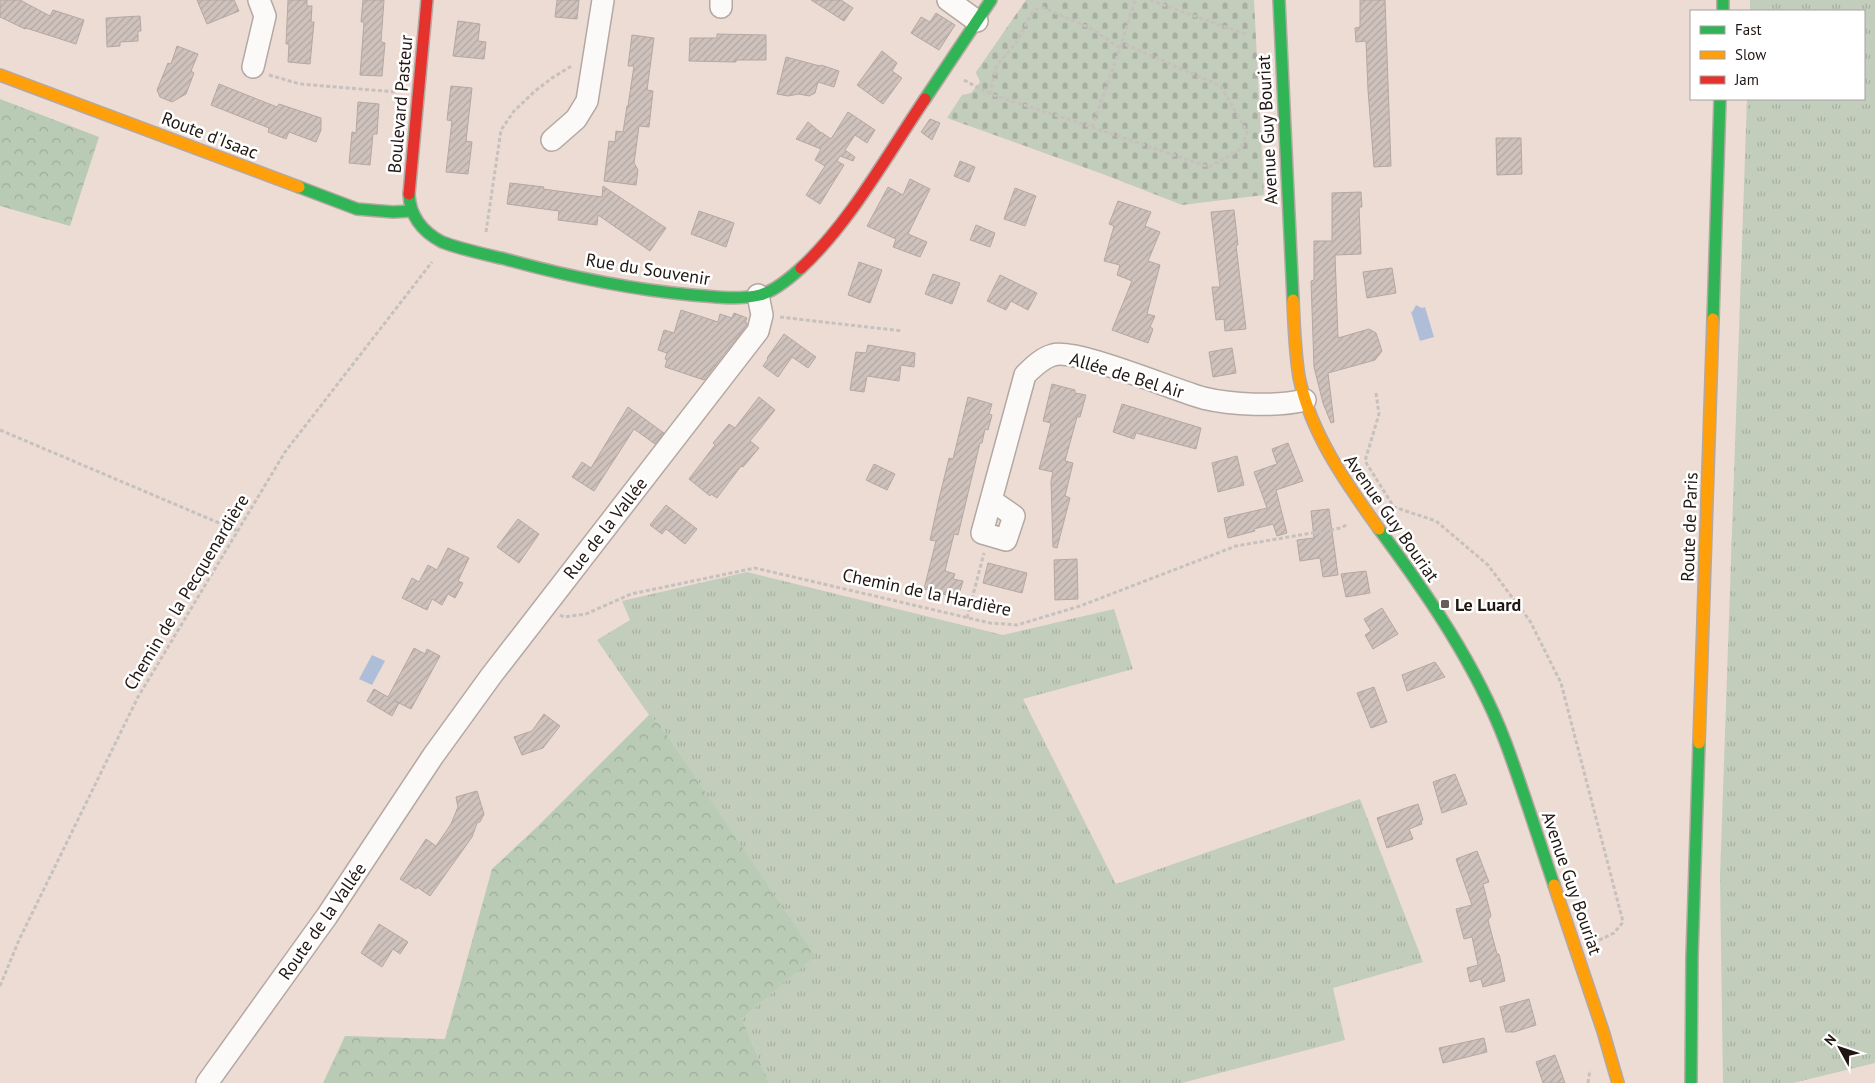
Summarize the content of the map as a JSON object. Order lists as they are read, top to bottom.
{
  "streets": {
    "street": [
      "Boulevard Pasteur",
      "Avenue Guy Bouriat",
      "Route d'Isaac",
      "Rue du Souvenir",
      "Allée de Bel Air",
      "Route de Paris",
      "Rue de la Vallée",
      "Route de la Vallée"
    ],
    "path": ["Chemin de la Pecquenardière", "Chemin de la Hardière"]
  },
  "crossings": [
    ["Boulevard Pasteur", "Route d'Isaac"],
    ["Boulevard Pasteur", "Rue du Souvenir"],
    ["Avenue Guy Bouriat", "Allée de Bel Air"],
    ["Route d'Isaac", "Rue du Souvenir"],
    ["Rue du Souvenir", "Rue de la Vallée"],
    ["Rue du Souvenir", "Chemin de la Pecquenardière"],
    ["Rue de la Vallée", "Chemin de la Hardière"],
    ["Rue de la Vallée", "Route de la Vallée"]
  ],
  "places": {
    "transit": ["Le Luard"]
  },
  "legend": ["Fast", "Slow", "Jam"],
  "north": "top left"
}
